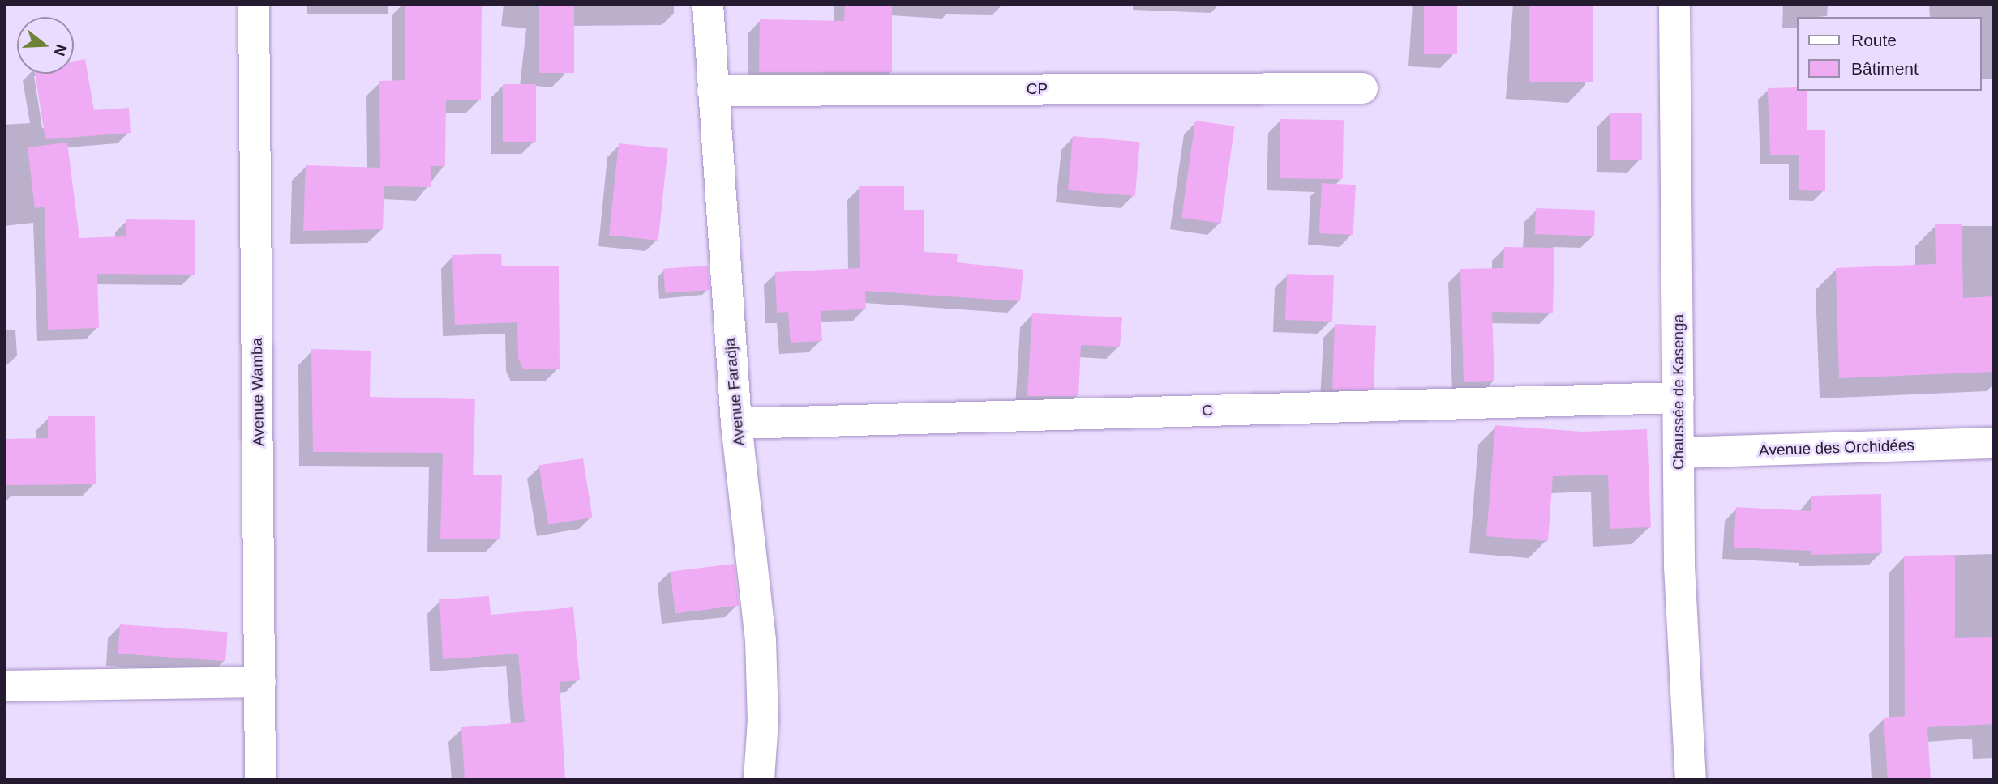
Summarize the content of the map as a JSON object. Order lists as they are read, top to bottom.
{
  "streets": {
    "street": [
      "CP",
      "Avenue Wamba",
      "Avenue Faradja",
      "Chaussée de Kasenga",
      "C",
      "Avenue des Orchidées"
    ]
  },
  "crossings": [
    ["CP", "Avenue Faradja"],
    ["Avenue Faradja", "C"],
    ["Chaussée de Kasenga", "C"],
    ["Chaussée de Kasenga", "Avenue des Orchidées"]
  ],
  "legend": ["Route", "Bâtiment"],
  "north": "right"
}
